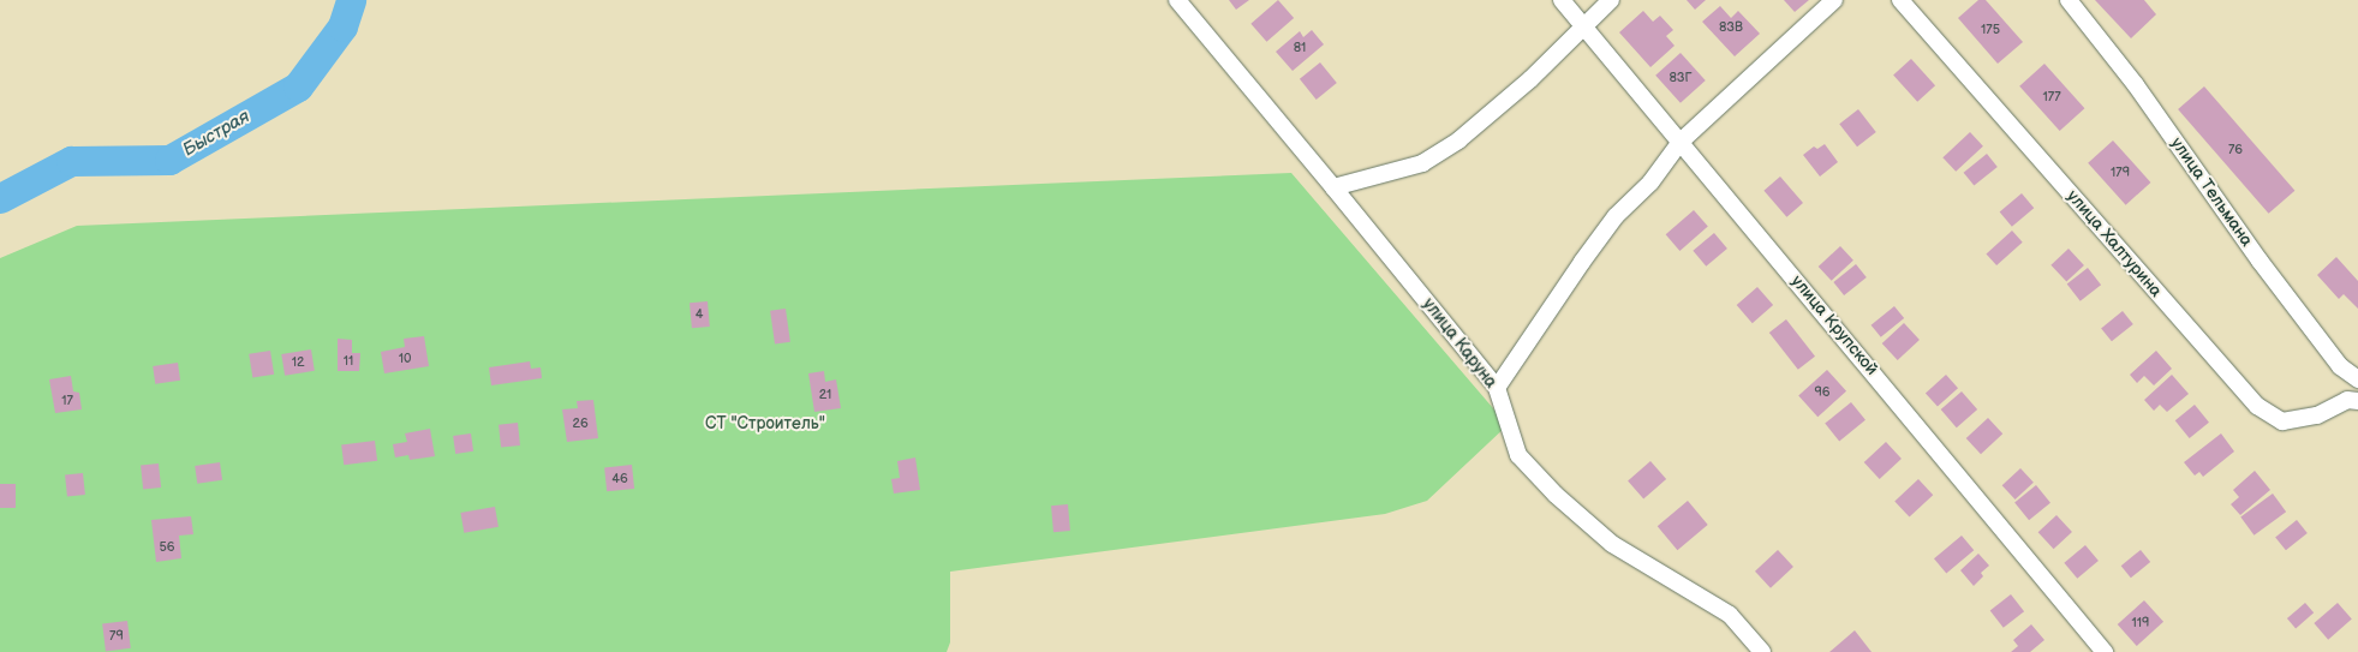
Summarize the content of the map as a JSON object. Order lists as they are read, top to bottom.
{
  "streets": {
    "street": [
      "улица Тельмана",
      "улица Халтурина",
      "улица Крупской",
      "улица Каруна"
    ]
  },
  "water": ["Быстрая"],
  "parks": ["СТ \"Строитель\""],
  "house_numbers": [
    "83В",
    "175",
    "81",
    "83Г",
    "177",
    "76",
    "179",
    "4",
    "10",
    "11",
    "12",
    "96",
    "21",
    "17",
    "26",
    "46",
    "56",
    "119",
    "79"
  ]
}
